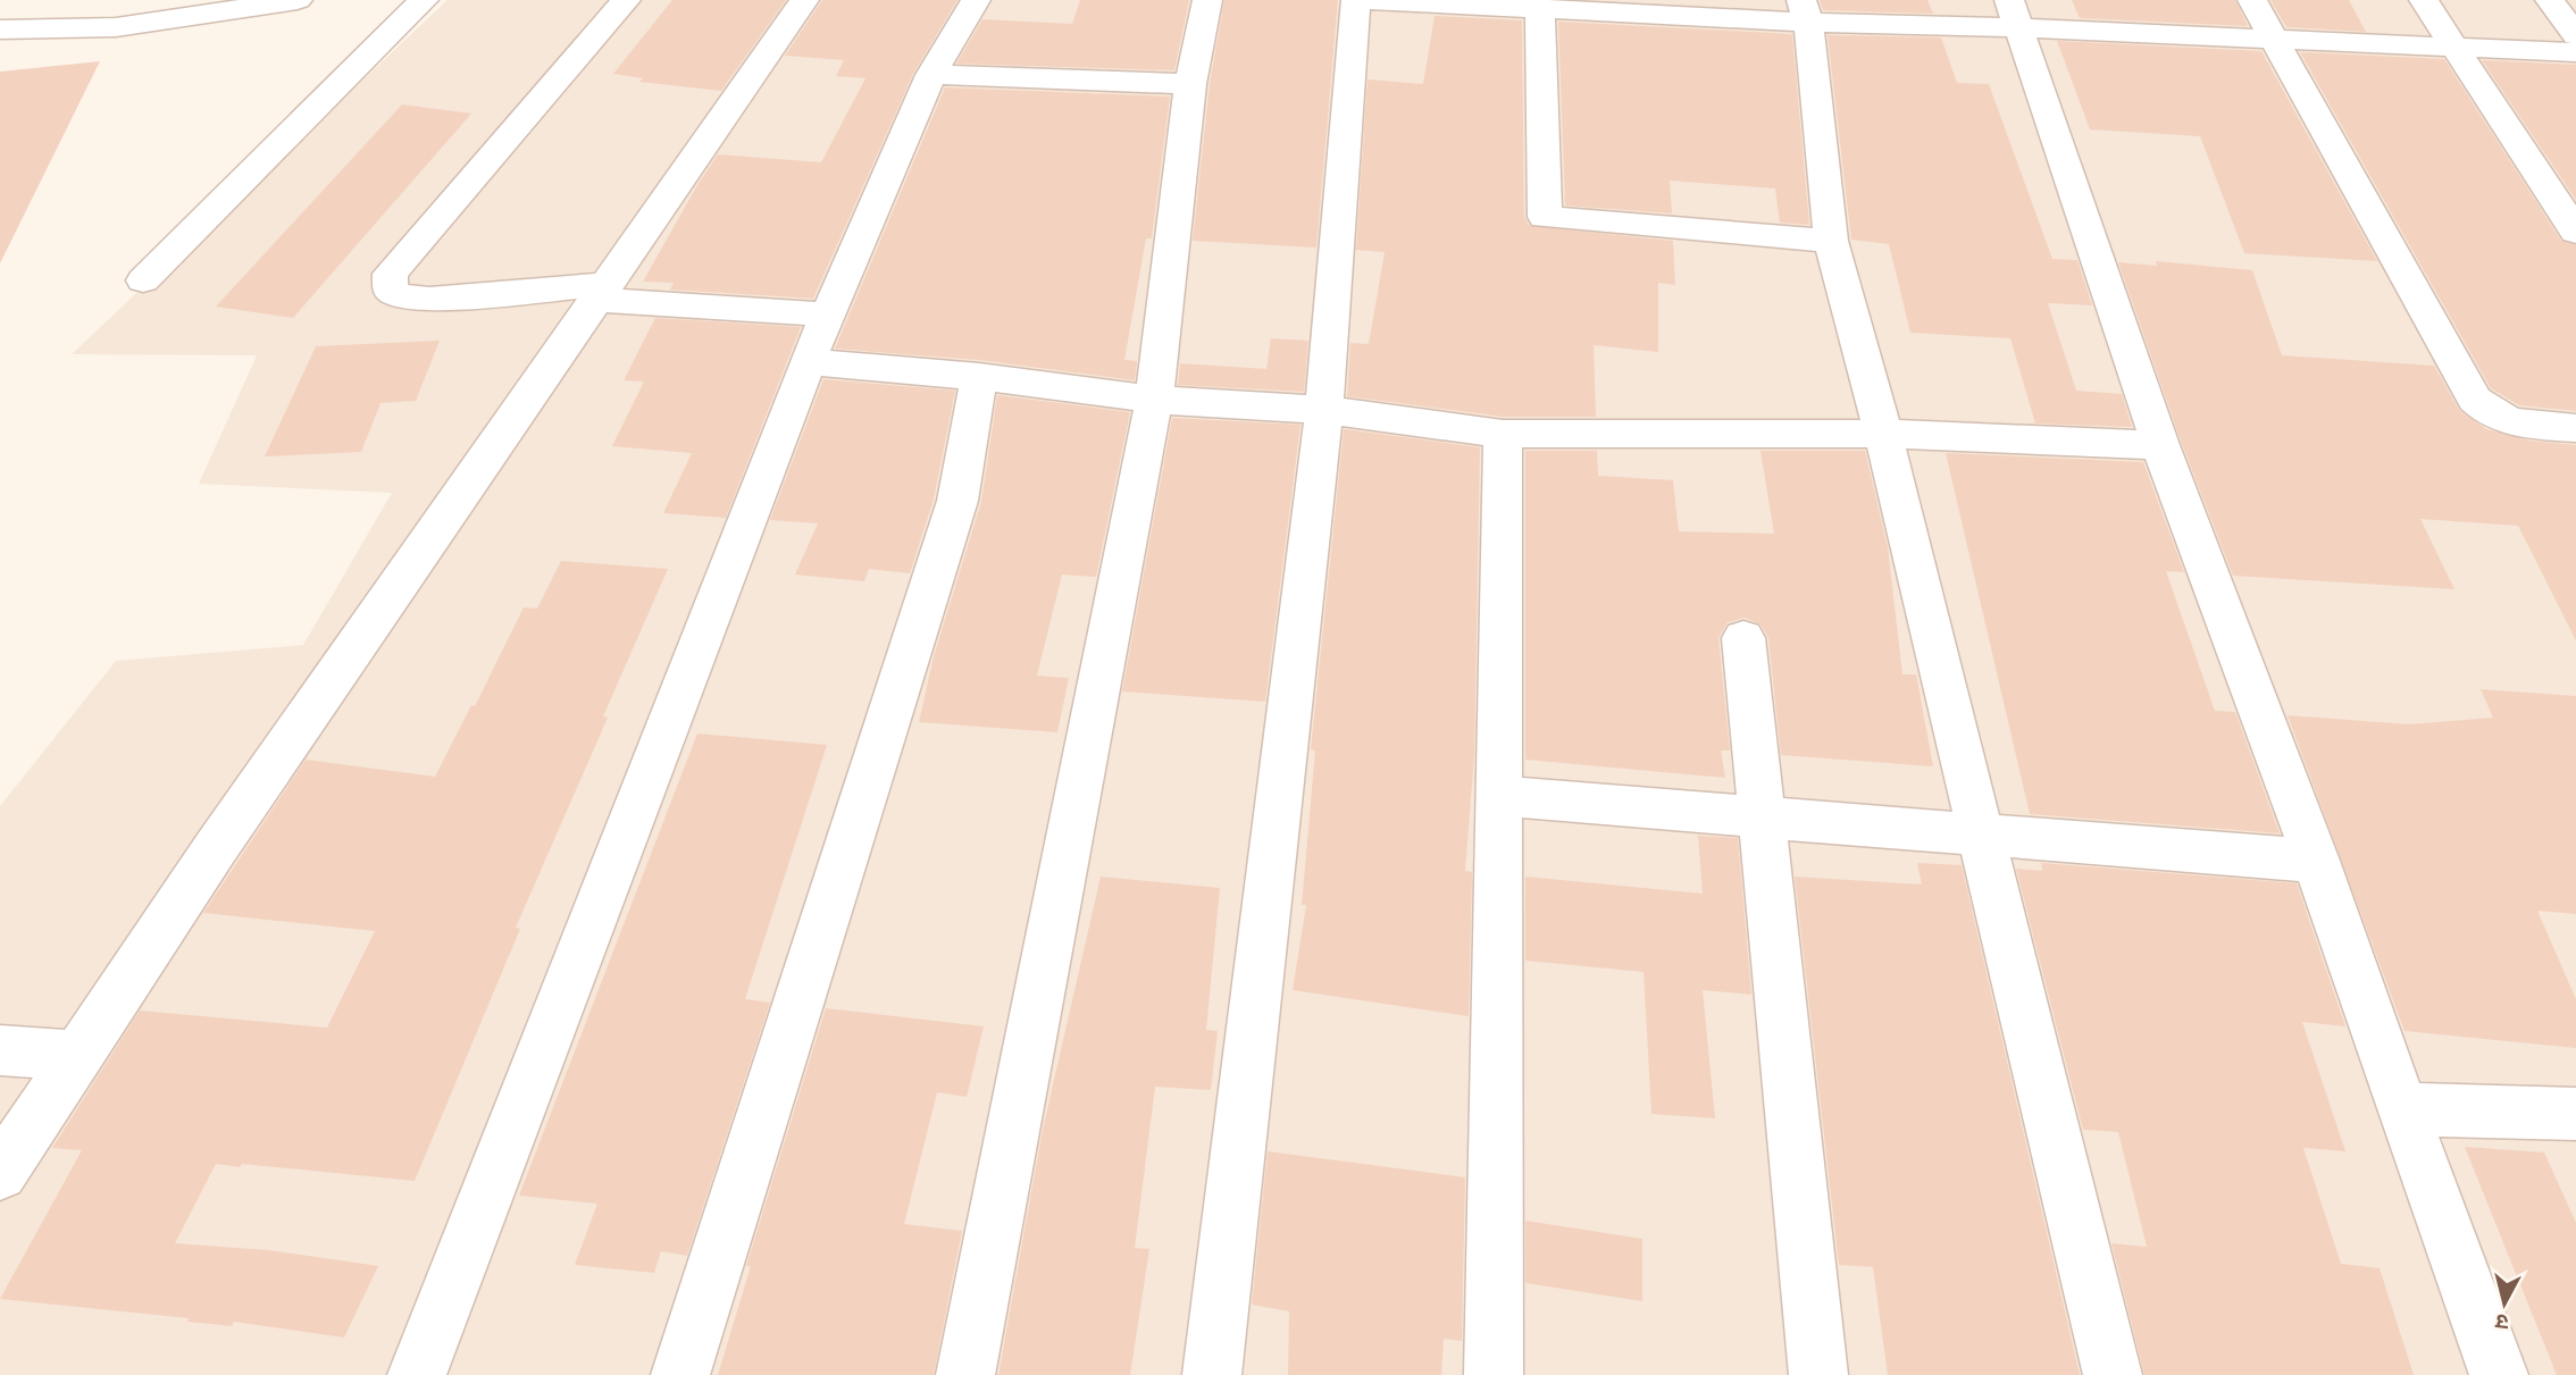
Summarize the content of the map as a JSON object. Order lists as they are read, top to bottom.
{
  "north": "bottom"
}
